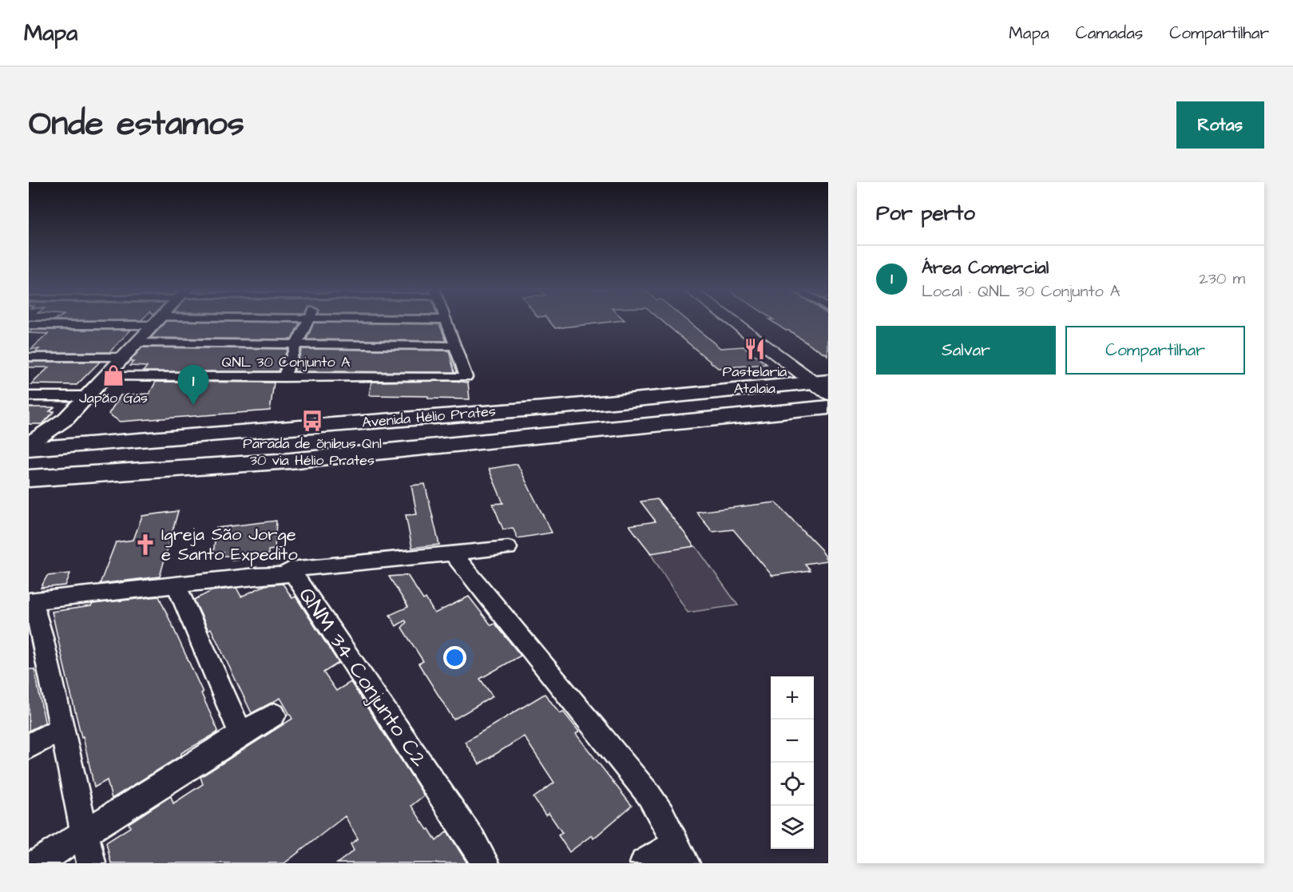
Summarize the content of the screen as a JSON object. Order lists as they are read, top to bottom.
{
  "streets": {
    "main road": ["Avenida Hélio Prates"],
    "street": ["QNL 30 Conjunto A", "QNM 34 Conjunto C2"]
  },
  "places": {
    "restaurant": ["Pastelaria Atalaia"],
    "shop": ["Japão Gás"],
    "bus stop": ["Parada de õnibus Qnl 30 via Hélio Prates"],
    "church": ["Igreja São Jorge e Santo Expedito"]
  },
  "page": {
    "header": "Mapa",
    "nav": ["Mapa", "Camadas", "Compartilhar"],
    "title": "Onde estamos",
    "buttons": [
      "Rotas",
      ["Salvar", "Compartilhar"]
    ],
    "heading": "Por perto",
    "list": [
      {
        "mark": "1",
        "name": "Área Comercial",
        "note": "Local · QNL 30 Conjunto A",
        "value": "230 m"
      }
    ],
    "pins": "1",
    "map_buttons": ["+", "−"]
  }
}
